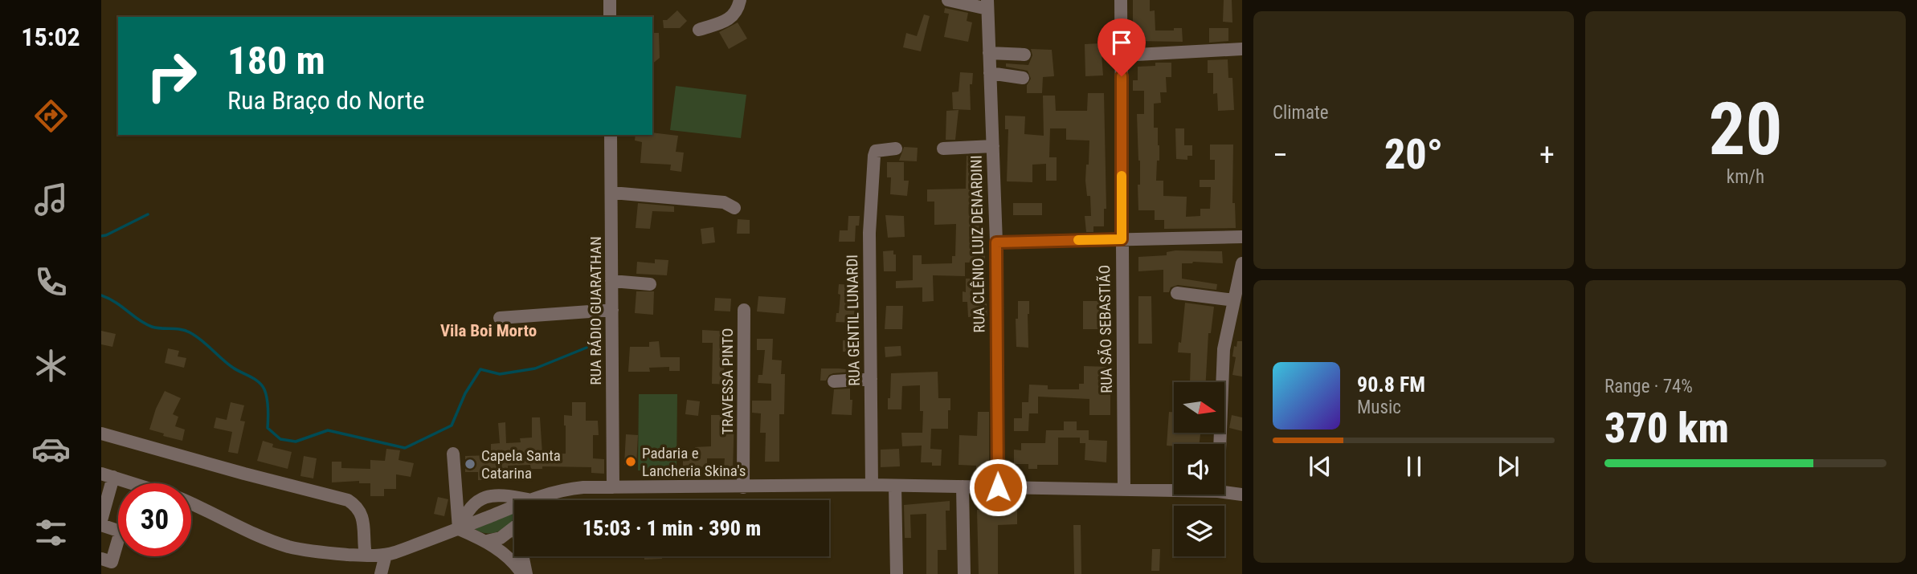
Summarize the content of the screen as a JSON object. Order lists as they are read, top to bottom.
{
  "streets": {
    "street": [
      "RUA CLÊNIO LUIZ DENARDINI",
      "RUA RÁDIO GUARATHAN",
      "RUA GENTIL LUNARDI",
      "RUA SÃO SEBASTIÃO",
      "TRAVESSA PINTO"
    ]
  },
  "districts": ["Vila Boi Morto"],
  "places": ["Padaria e Lancheria Skina's", "Capela Santa Catarina"],
  "north": "right",
  "page": {
    "tabs": "15:02",
    "tile": [
      "Climate",
      ["20", "km/h"],
      ["Range · 74%", "370 km"]
    ],
    "turn": ["180 m", "Rua Braço do Norte"],
    "heat": ["−", "20°", "+"],
    "song": ["90.8 FM", "Music"],
    "limit": "30",
    "trip": "15:03 · 1 min · 390 m"
  }
}
